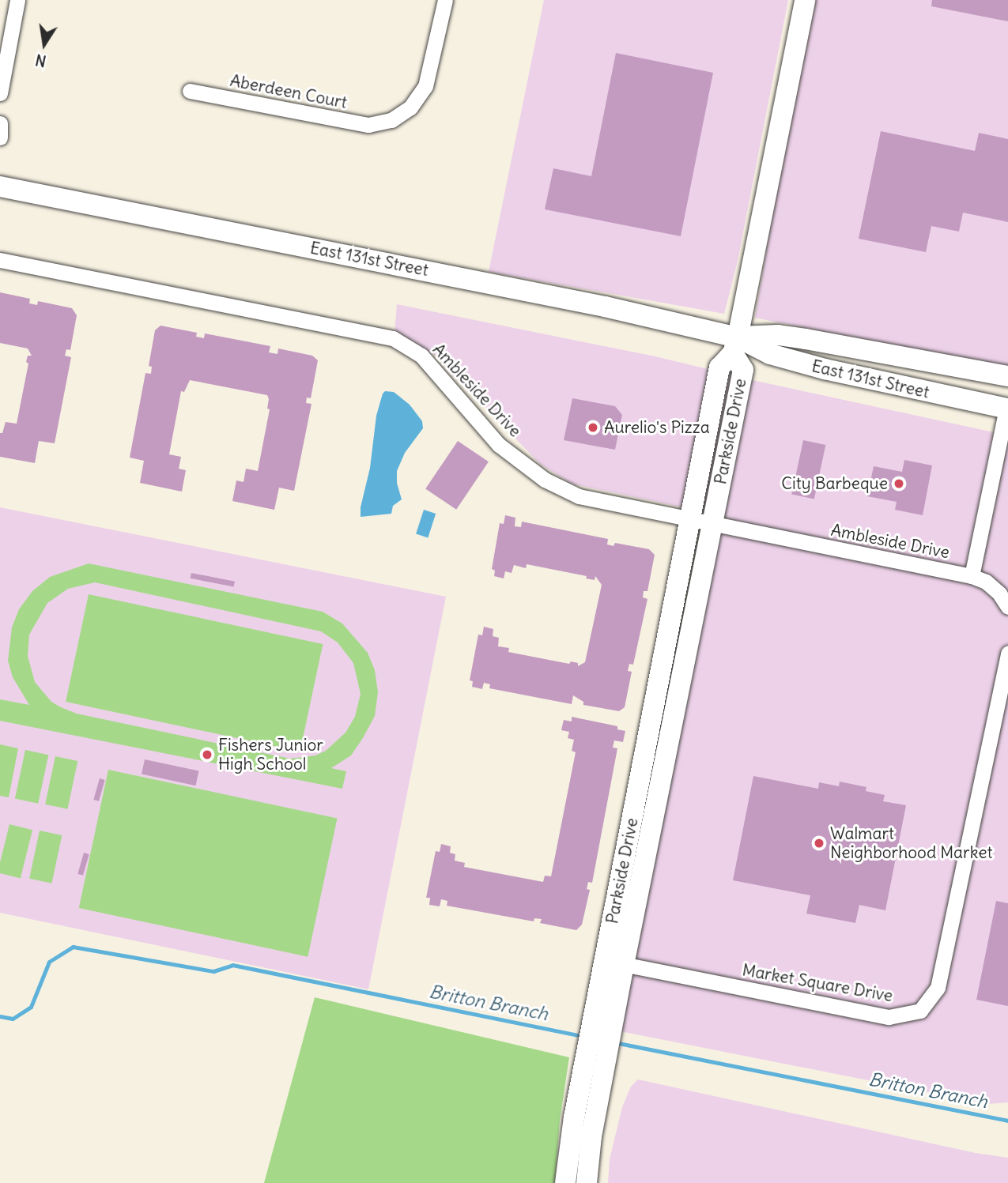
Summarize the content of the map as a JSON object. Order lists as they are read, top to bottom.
{
  "streets": {
    "street": [
      "Aberdeen Court",
      "East 131st Street",
      "Ambleside Drive",
      "Parkside Drive",
      "Market Square Drive"
    ]
  },
  "crossings": [
    ["East 131st Street", "Parkside Drive"],
    ["Ambleside Drive", "Parkside Drive"],
    ["Parkside Drive", "Market Square Drive"]
  ],
  "water": ["Britton Branch"],
  "places": [
    "Aurelio's Pizza",
    "City Barbeque",
    "Fishers Junior High School",
    "Walmart Neighborhood Market"
  ],
  "north": "bottom"
}
